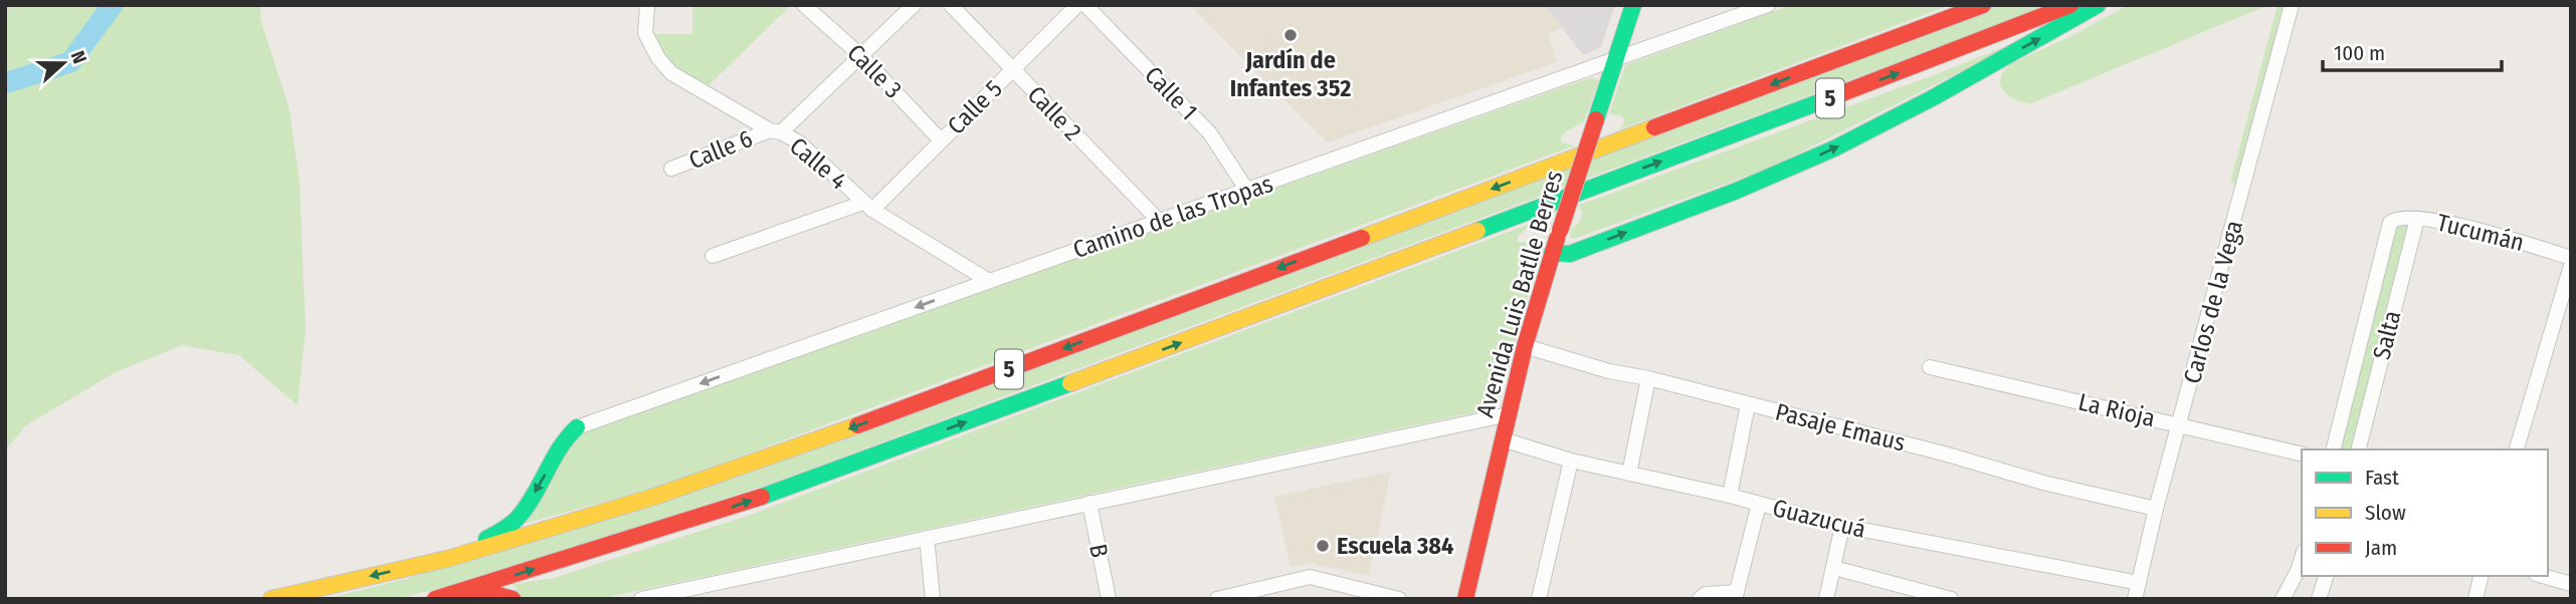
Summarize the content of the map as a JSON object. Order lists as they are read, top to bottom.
{
  "streets": {
    "main road": ["5", "Avenida Luis Batlle Berres"],
    "street": [
      "Calle 3",
      "Calle 1",
      "Calle 5",
      "Calle 2",
      "Calle 6",
      "Calle 4",
      "Camino de las Tropas",
      "Tucumán",
      "Carlos de la Vega",
      "Salta",
      "La Rioja",
      "Pasaje Emaus",
      "Guazucuá",
      "B"
    ]
  },
  "crossings": [
    ["Calle 3", "Calle 5"],
    ["Calle 3", "Calle 6"],
    ["Calle 1", "Camino de las Tropas"],
    ["Calle 5", "Calle 2"],
    ["Calle 5", "Calle 4"],
    ["Calle 2", "Camino de las Tropas"],
    ["Calle 6", "Calle 4"],
    ["Calle 4", "Camino de las Tropas"],
    ["Camino de las Tropas", "Avenida Luis Batlle Berres"],
    ["Tucumán", "Salta"],
    ["Avenida Luis Batlle Berres", "Pasaje Emaus"],
    ["Avenida Luis Batlle Berres", "Guazucuá"],
    ["Carlos de la Vega", "La Rioja"],
    ["Carlos de la Vega", "Pasaje Emaus"],
    ["Carlos de la Vega", "Guazucuá"]
  ],
  "places": ["Jardín de Infantes 352", "Escuela 384"],
  "legend": ["Fast", "Slow", "Jam"],
  "scale_bar": "100 m",
  "north": "right"
}
